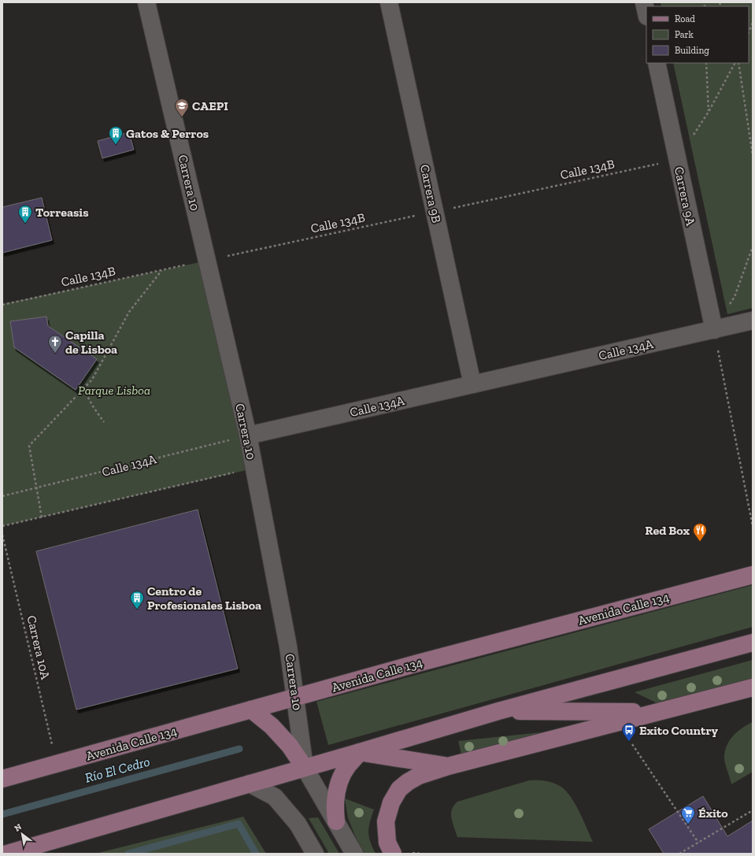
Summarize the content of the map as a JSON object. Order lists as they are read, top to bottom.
{
  "streets": {
    "main road": ["Avenida Calle 134"],
    "street": [
      "Carrera 10",
      "Carrera 9B",
      "Carrera 9A",
      "Calle 134A"
    ],
    "path": ["Calle 134B", "Carrera 10A"]
  },
  "crossings": [
    ["Calle 134B", "Carrera 10"],
    ["Calle 134B", "Carrera 9B"],
    ["Calle 134B", "Carrera 9A"],
    ["Carrera 10", "Calle 134A"],
    ["Carrera 10", "Avenida Calle 134"],
    ["Carrera 9B", "Calle 134A"],
    ["Carrera 9A", "Calle 134A"],
    ["Avenida Calle 134", "Carrera 10A"]
  ],
  "water": ["Río El Cedro"],
  "parks": ["Parque Lisboa"],
  "places": {
    "school or university": ["CAEPI"],
    "building": ["Gatos & Perros", "Torreasis", "Centro de Profesionales Lisboa"],
    "church": ["Capilla de Lisboa"],
    "restaurant": ["Red Box"],
    "bus stop": ["Exito Country"],
    "supermarket": ["Éxito"]
  },
  "legend": ["Road", "Park", "Building"],
  "north": "top left"
}
